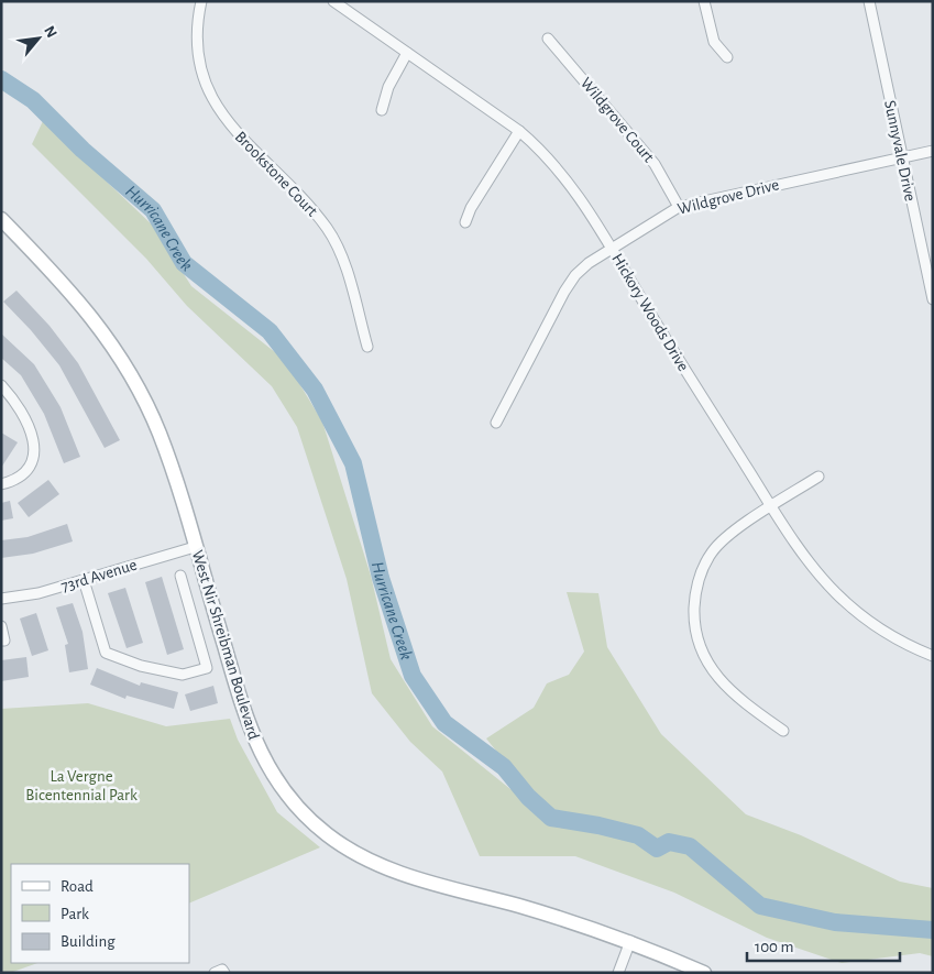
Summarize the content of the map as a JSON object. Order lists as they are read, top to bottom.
{
  "streets": {
    "main road": ["West Nir Shreibman Boulevard"],
    "street": [
      "Wildgrove Court",
      "Sunnyvale Drive",
      "Brookstone Court",
      "Wildgrove Drive",
      "Hickory Woods Drive",
      "73rd Avenue"
    ]
  },
  "crossings": [
    ["Wildgrove Court", "Wildgrove Drive"],
    ["Sunnyvale Drive", "Wildgrove Drive"],
    ["Wildgrove Drive", "Hickory Woods Drive"],
    ["73rd Avenue", "West Nir Shreibman Boulevard"]
  ],
  "water": ["Hurricane Creek"],
  "parks": ["La Vergne Bicentennial Park"],
  "legend": ["Road", "Park", "Building"],
  "scale_bar": "100 m",
  "north": "top right"
}
